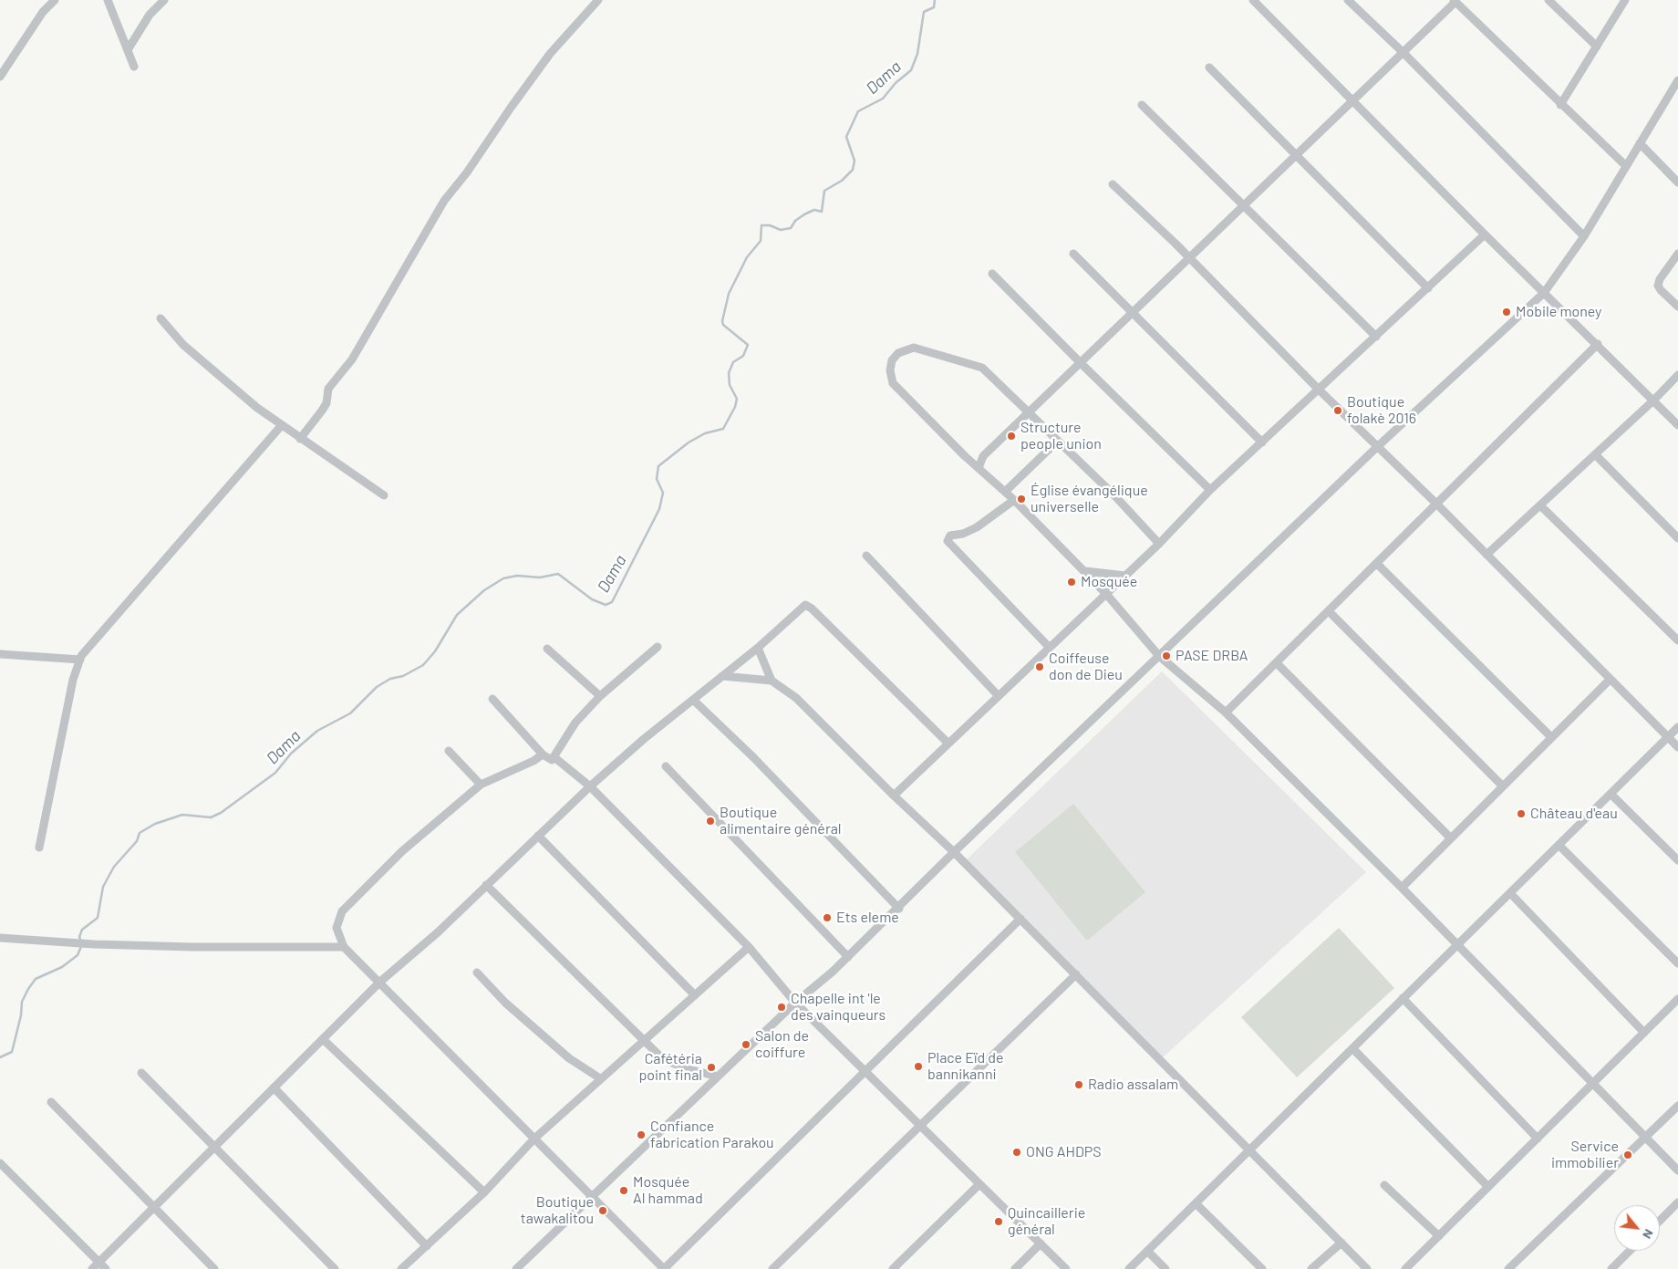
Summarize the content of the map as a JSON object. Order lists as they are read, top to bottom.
{
  "water": ["Dama"],
  "places": [
    "Mobile money",
    "Boutique folakè 2016",
    "Structure people union",
    "Église évangélique universelle",
    "Mosquée",
    "PASE DRBA",
    "Coiffeuse don de Dieu",
    "Château d'eau",
    "Boutique alimentaire général",
    "Ets eleme",
    "Chapelle int 'le des vainqueurs",
    "Salon de coiffure",
    "Place Eïd de bannikanni",
    "Cafétéria point final",
    "Radio assalam",
    "Confiance fabrication Parakou",
    "ONG AHDPS",
    "Service immobilier",
    "Mosquée Al hammad",
    "Boutique tawakalitou",
    "Quincaillerie général"
  ],
  "north": "bottom right"
}
